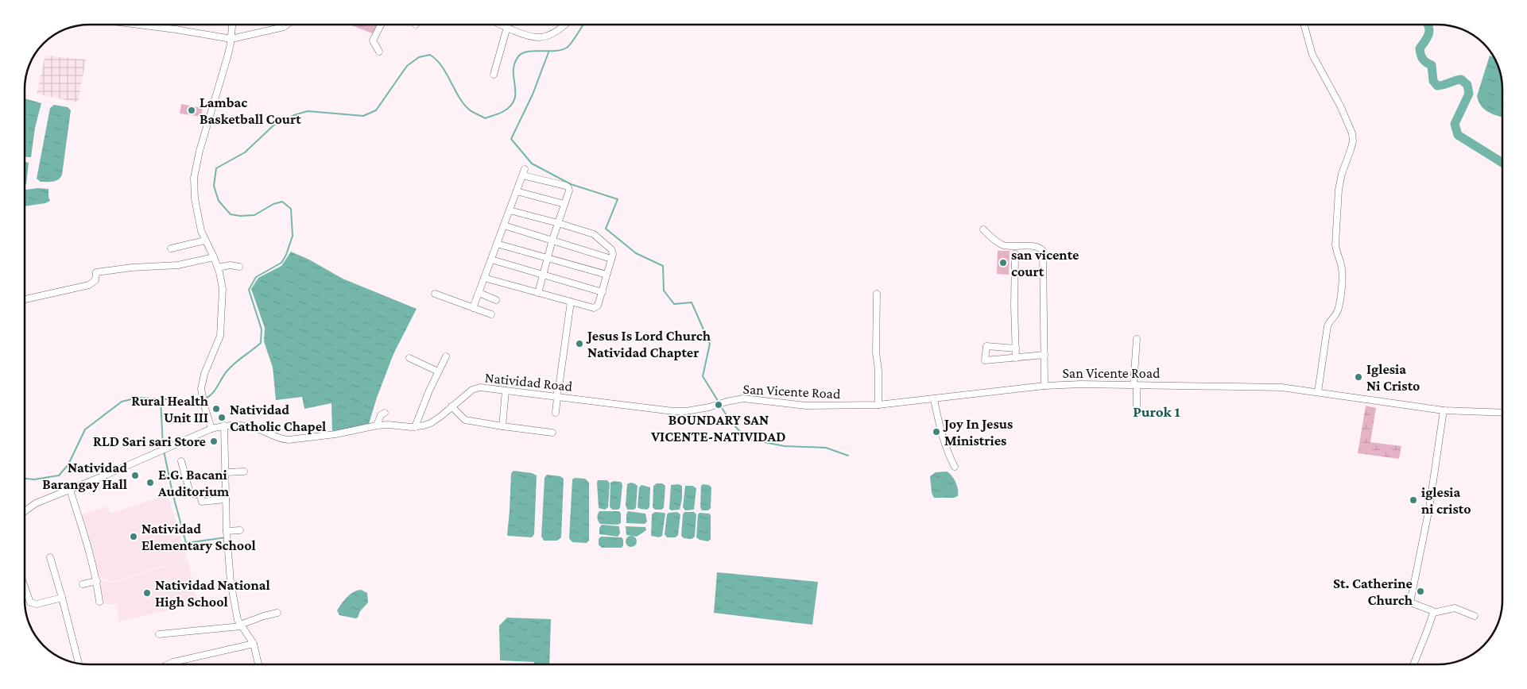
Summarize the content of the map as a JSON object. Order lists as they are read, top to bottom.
{
  "streets": {
    "street": ["San Vicente Road", "Natividad Road"]
  },
  "crossings": [
    ["San Vicente Road", "Natividad Road"]
  ],
  "districts": ["Purok 1"],
  "places": [
    "Lambac Basketball Court",
    "san vicente court",
    "Jesus Is Lord Church Natividad Chapter",
    "Iglesia Ni Cristo",
    "BOUNDARY SAN VICENTE-NATIVIDAD",
    "Rural Health Unit III",
    "Natividad Catholic Chapel",
    "Joy In Jesus Ministries",
    "RLD Sari sari Store",
    "Natividad Barangay Hall",
    "E.G. Bacani Auditorium",
    "iglesia ni cristo",
    "Natividad Elementary School",
    "St. Catherine Church",
    "Natividad National High School"
  ]
}
